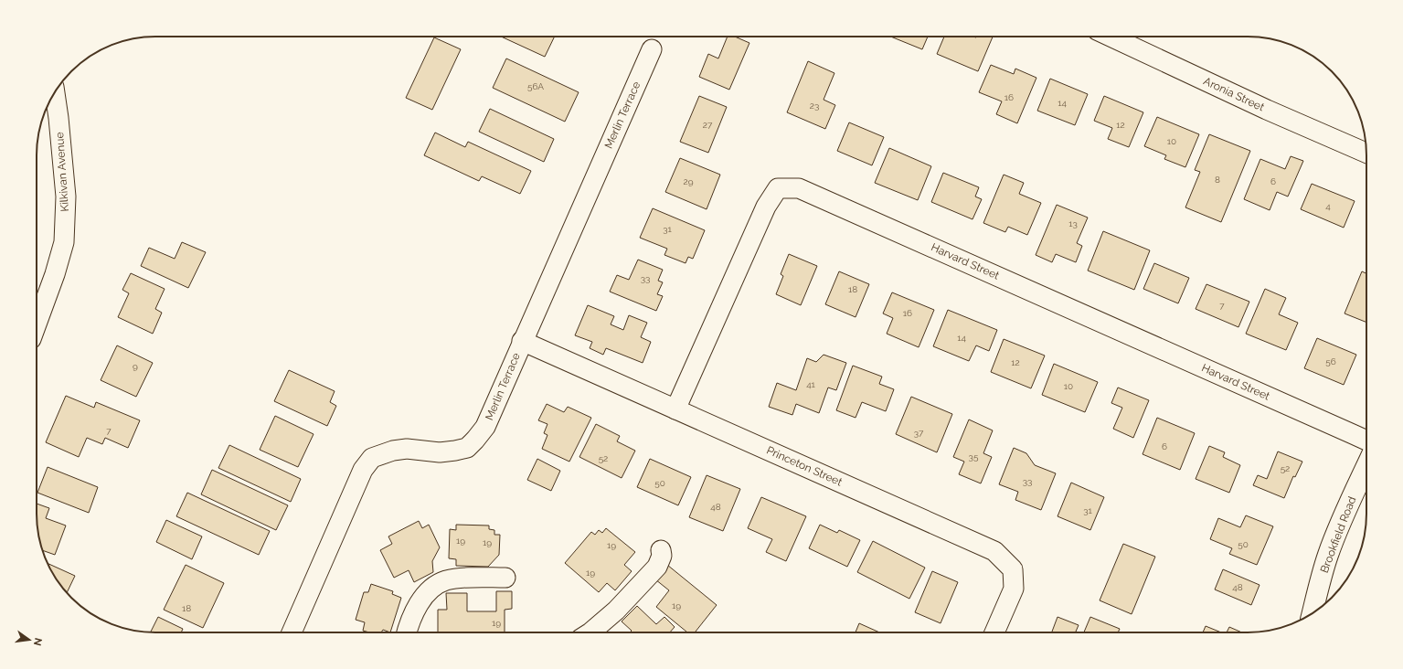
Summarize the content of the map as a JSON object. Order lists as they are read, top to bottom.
{
  "streets": {
    "main road": ["Brookfield Road"],
    "street": [
      "Aronia Street",
      "Merlin Terrace",
      "Kilkivan Avenue",
      "Harvard Street",
      "Princeton Street"
    ]
  },
  "crossings": [
    ["Merlin Terrace", "Princeton Street"],
    ["Harvard Street", "Princeton Street"]
  ],
  "house_numbers": [
    "56A",
    "16",
    "14",
    "23",
    "27",
    "12",
    "10",
    "8",
    "29",
    "6",
    "4",
    "13",
    "31",
    "33",
    "18",
    "7",
    "16",
    "14",
    "56",
    "12",
    "9",
    "41",
    "10",
    "7",
    "37",
    "6",
    "35",
    "52",
    "52",
    "33",
    "50",
    "48",
    "31",
    "19",
    "19",
    "50",
    "19",
    "19",
    "48",
    "19",
    "18",
    "19"
  ],
  "north": "right"
}
